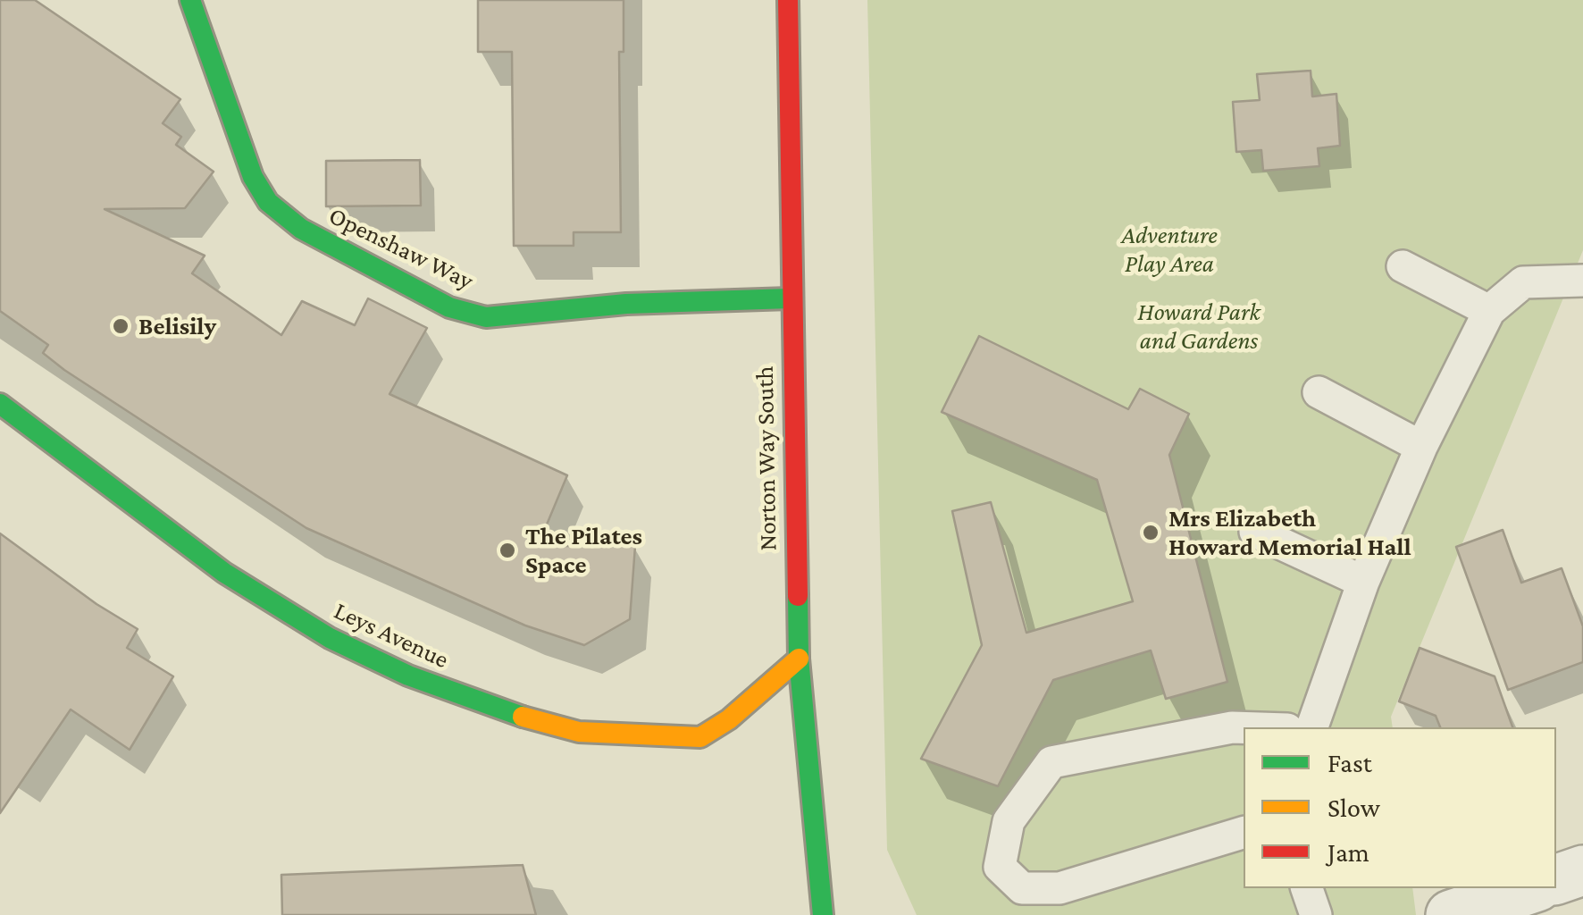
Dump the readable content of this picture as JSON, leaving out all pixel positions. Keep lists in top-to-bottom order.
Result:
{
  "streets": {
    "street": ["Openshaw Way", "Norton Way South", "Leys Avenue"]
  },
  "crossings": [
    ["Openshaw Way", "Norton Way South"],
    ["Norton Way South", "Leys Avenue"]
  ],
  "parks": ["Adventure Play Area", "Howard Park and Gardens"],
  "places": ["Belisily", "Mrs Elizabeth Howard Memorial Hall", "The Pilates Space"],
  "legend": ["Fast", "Slow", "Jam"]
}
